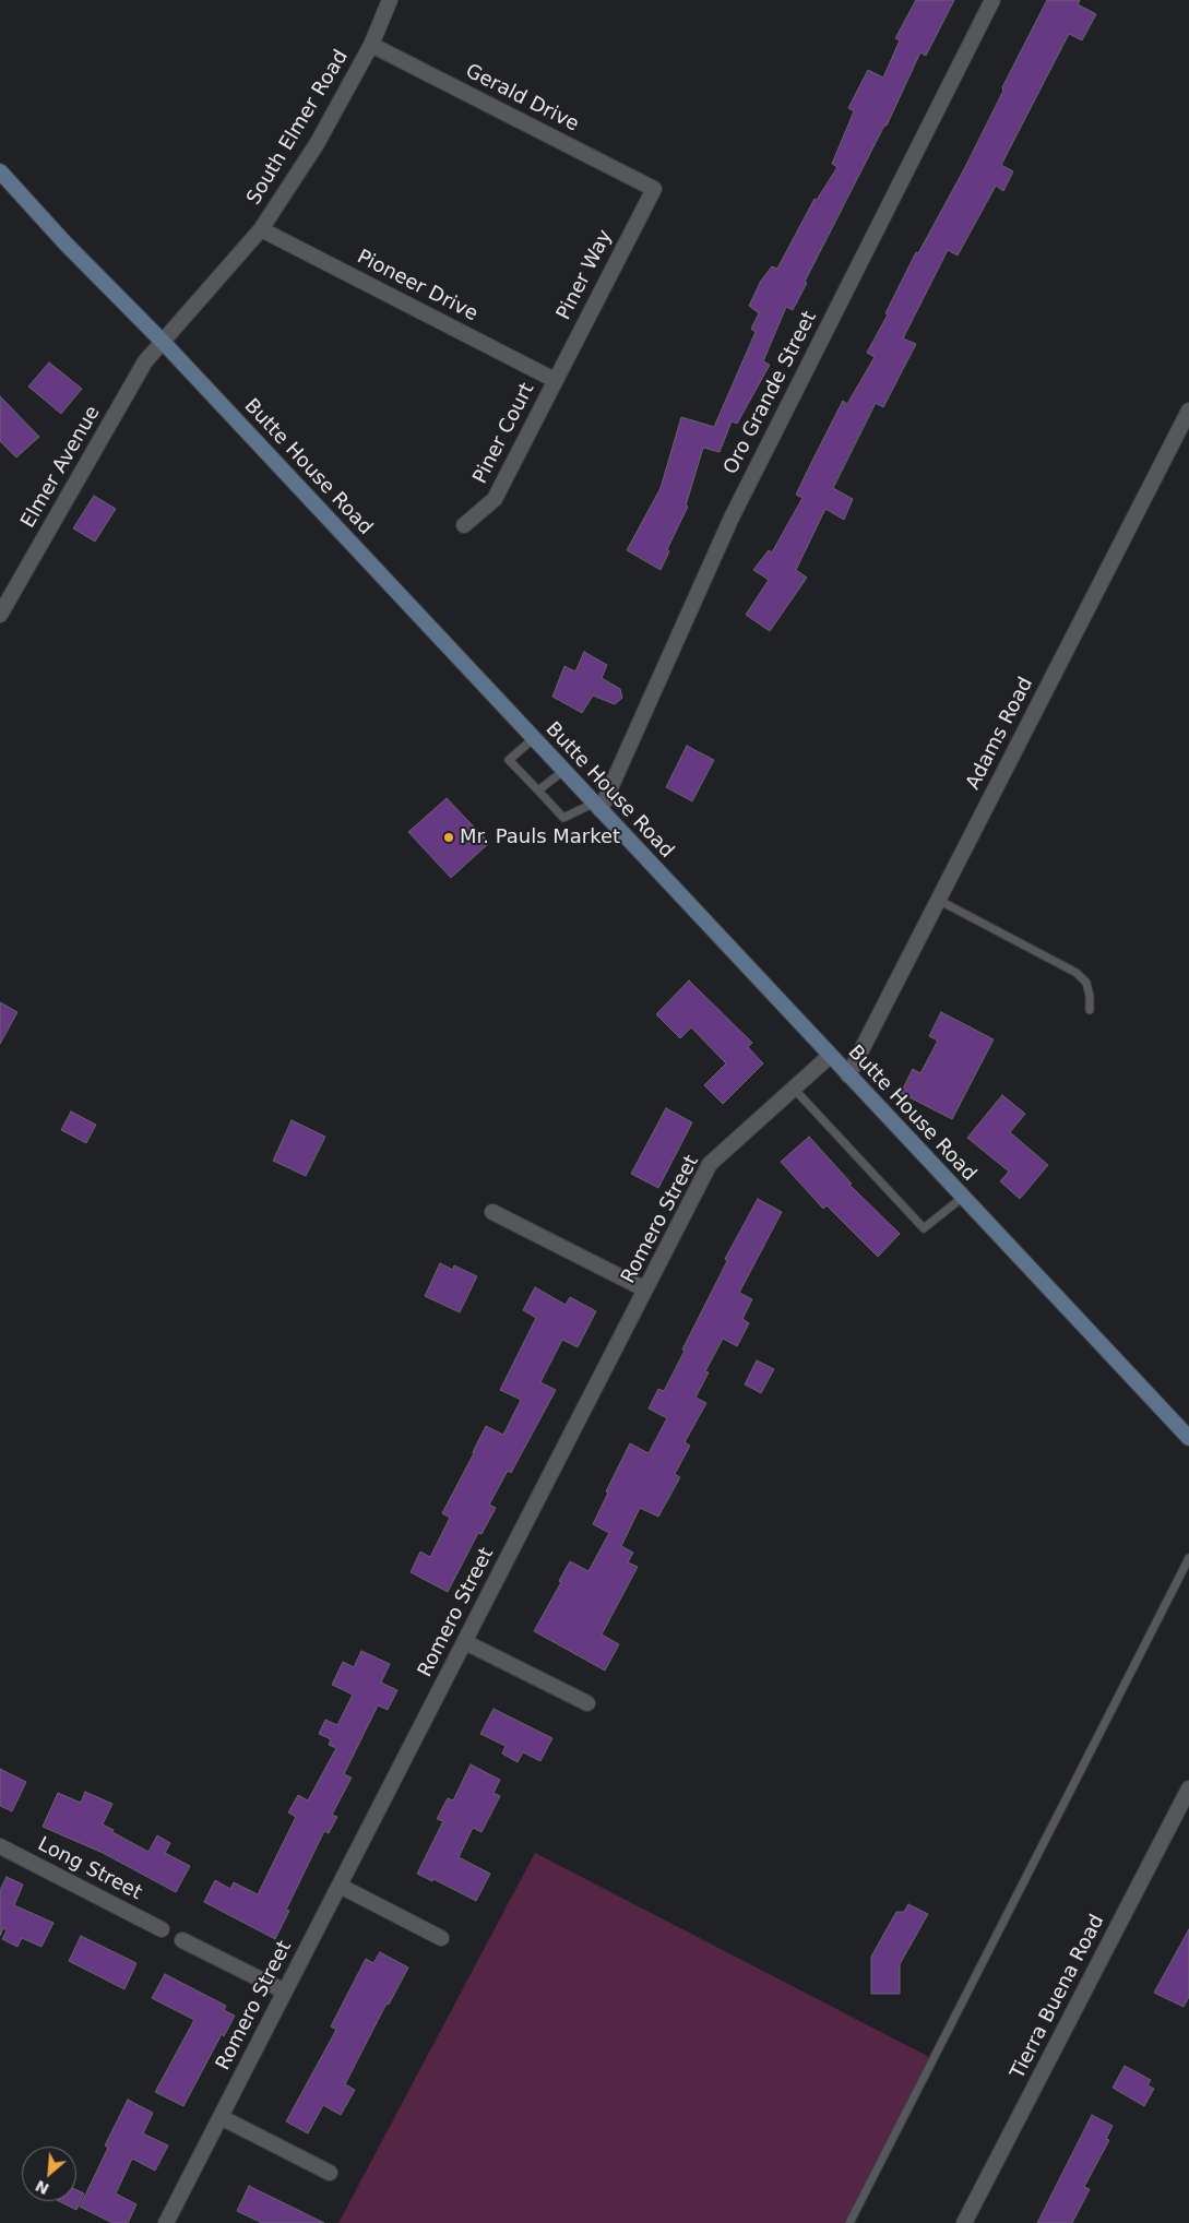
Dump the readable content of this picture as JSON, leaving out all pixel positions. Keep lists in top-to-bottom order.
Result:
{
  "streets": {
    "main road": ["Butte House Road"],
    "street": [
      "Gerald Drive",
      "South Elmer Road",
      "Piner Way",
      "Pioneer Drive",
      "Oro Grande Street",
      "Piner Court",
      "Elmer Avenue",
      "Adams Road",
      "Romero Street",
      "Long Street",
      "Tierra Buena Road"
    ]
  },
  "crossings": [
    ["Gerald Drive", "South Elmer Road"],
    ["Gerald Drive", "Piner Way"],
    ["South Elmer Road", "Pioneer Drive"],
    ["South Elmer Road", "Elmer Avenue"],
    ["South Elmer Road", "Butte House Road"],
    ["Piner Way", "Pioneer Drive"],
    ["Piner Way", "Piner Court"],
    ["Pioneer Drive", "Piner Court"],
    ["Oro Grande Street", "Butte House Road"],
    ["Elmer Avenue", "Butte House Road"],
    ["Butte House Road", "Adams Road"],
    ["Butte House Road", "Romero Street"]
  ],
  "places": ["Mr. Pauls Market"],
  "north": "bottom left"
}
